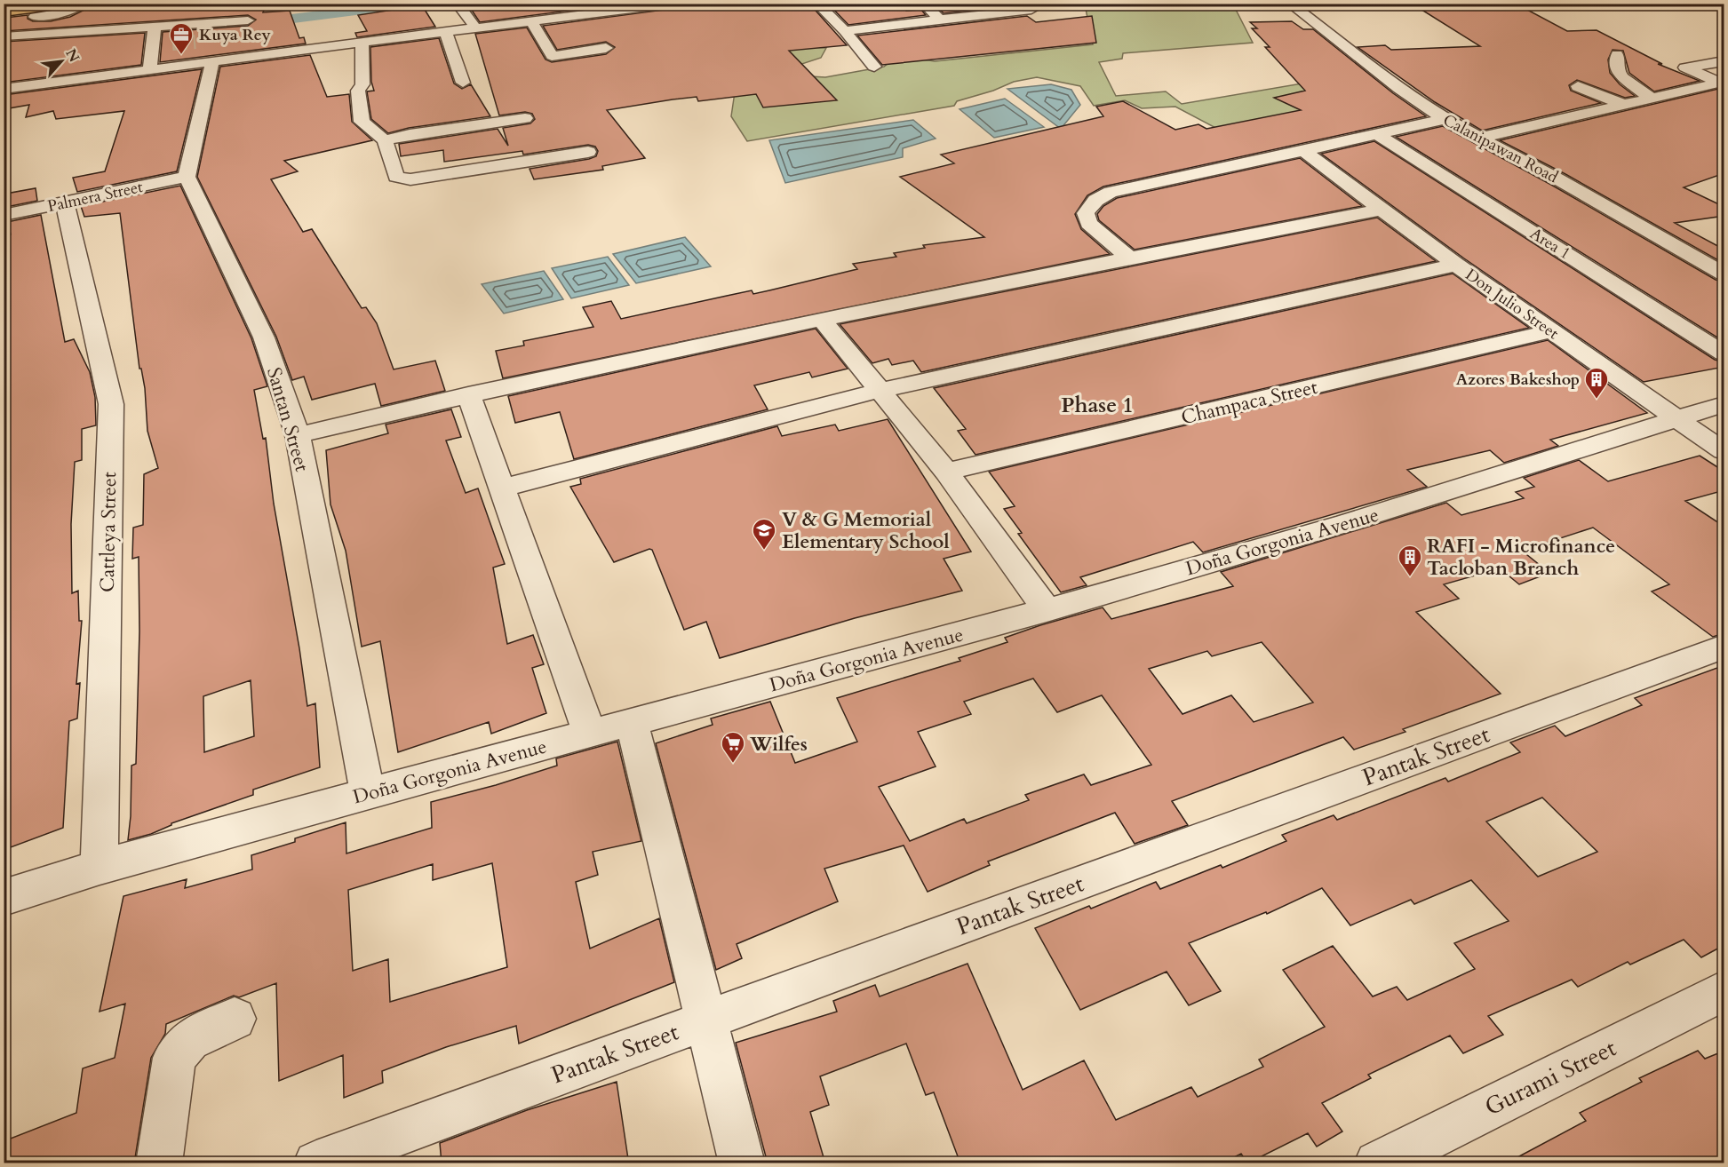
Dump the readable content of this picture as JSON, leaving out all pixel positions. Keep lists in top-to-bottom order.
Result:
{
  "streets": {
    "street": [
      "Calanipawan Road",
      "Palmera Street",
      "Area 1",
      "Don Julio Street",
      "Champaca Street",
      "Santan Street",
      "Cattleya Street",
      "Doña Gorgonia Avenue",
      "Pantak Street",
      "Gurami Street"
    ]
  },
  "crossings": [
    ["Palmera Street", "Santan Street"],
    ["Palmera Street", "Cattleya Street"],
    ["Don Julio Street", "Champaca Street"],
    ["Don Julio Street", "Doña Gorgonia Avenue"],
    ["Santan Street", "Doña Gorgonia Avenue"],
    ["Cattleya Street", "Doña Gorgonia Avenue"]
  ],
  "districts": ["Phase 1"],
  "places": {
    "office": ["Kuya Rey"],
    "building": ["Azores Bakeshop", "RAFI - Microfinance Tacloban Branch"],
    "school or university": ["V & G Memorial Elementary School"],
    "supermarket": ["Wilfes"]
  },
  "north": "top right"
}
